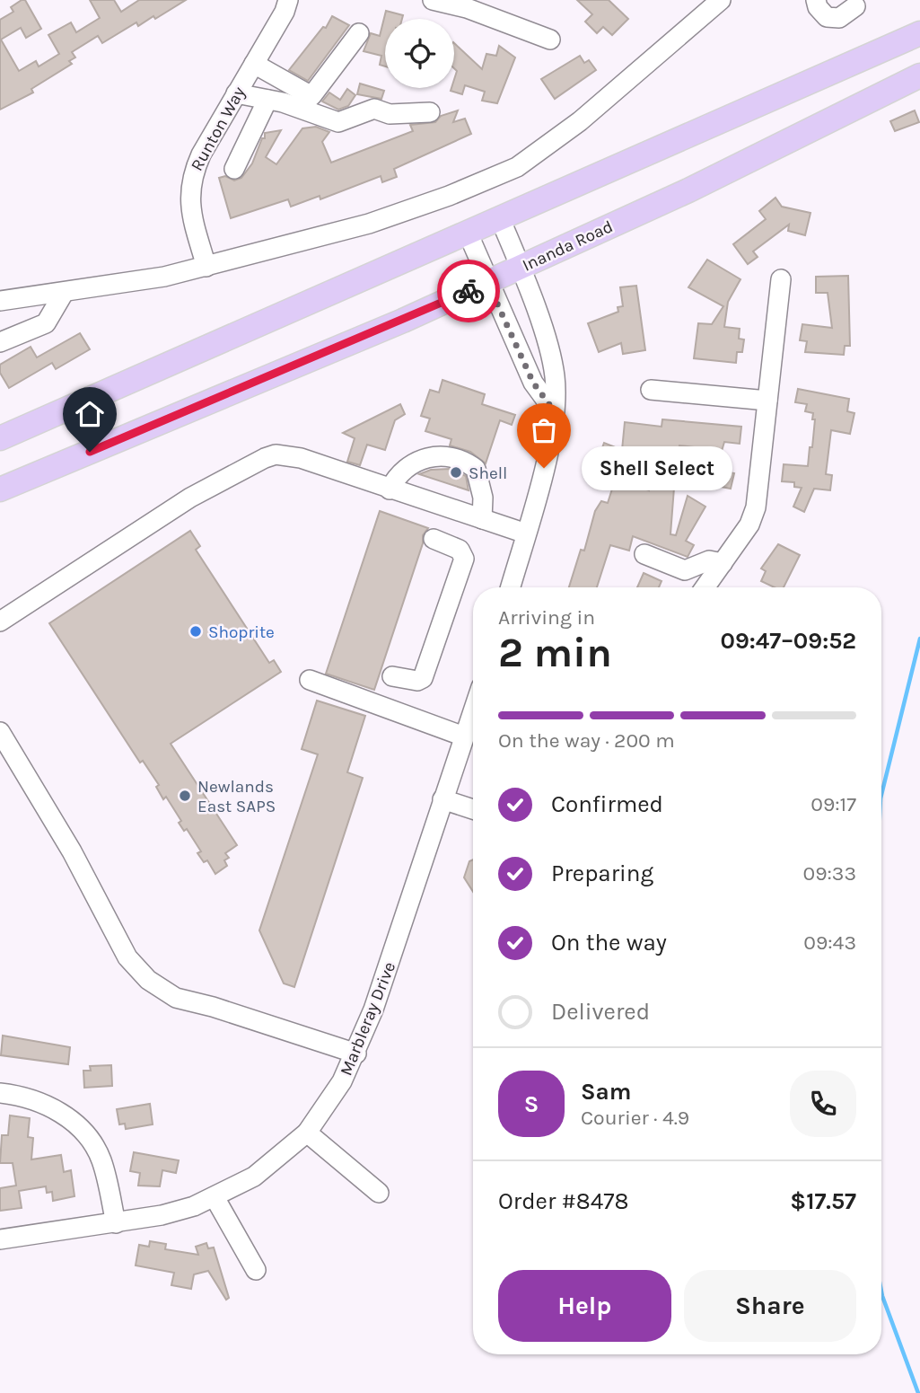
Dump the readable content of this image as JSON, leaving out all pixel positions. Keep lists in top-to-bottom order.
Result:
{
  "streets": {
    "main road": ["Inanda Road"],
    "street": ["Runton Way", "Marbleray Drive"]
  },
  "places": [
    "Shell Select",
    "Shell",
    "Shoprite",
    "Newlands East SAPS"
  ],
  "page": {
    "bubble": "Shell Select",
    "heading": ["2 min", "Arriving in", "09:47–09:52"],
    "panel": [
      "Sam",
      "Courier · 4.9",
      "Order #8478",
      "$17.57"
    ],
    "bar": "On the way · 200 m",
    "list": [
      ["Confirmed", "09:17"],
      ["Preparing", "09:33"],
      ["On the way", "09:43"],
      "Delivered"
    ],
    "round": "S",
    "buttons": ["Help", "Share"]
  }
}
